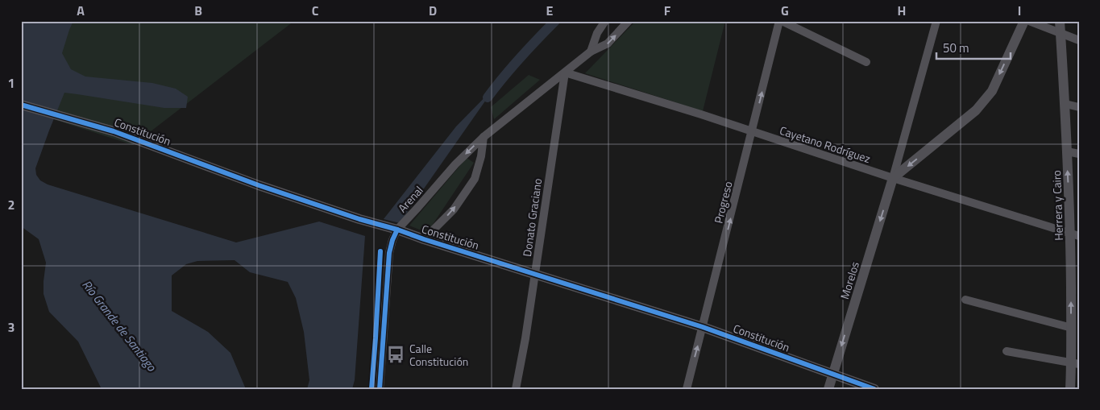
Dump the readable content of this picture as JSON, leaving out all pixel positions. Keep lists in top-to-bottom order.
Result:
{
  "streets": {
    "street": [
      "Constitución",
      "Cayetano Rodríguez",
      "Arenal",
      "Progreso",
      "Herrera y Cairo",
      "Donato Graciano",
      "Morelos"
    ]
  },
  "crossings": [
    ["Constitución", "Arenal"],
    ["Constitución", "Progreso"],
    ["Constitución", "Donato Graciano"],
    ["Constitución", "Morelos"],
    ["Cayetano Rodríguez", "Arenal"],
    ["Cayetano Rodríguez", "Progreso"],
    ["Cayetano Rodríguez", "Herrera y Cairo"],
    ["Cayetano Rodríguez", "Donato Graciano"],
    ["Cayetano Rodríguez", "Morelos"],
    ["Arenal", "Donato Graciano"]
  ],
  "one_way": ["Progreso", "Herrera y Cairo", "Morelos"],
  "water": ["Río Grande de Santiago"],
  "places": {
    "bus stop": ["Calle Constitución"]
  },
  "scale_bar": "50 m",
  "grid": {
    "columns": [
      "A",
      "B",
      "C",
      "D",
      "E",
      "F",
      "G",
      "H",
      "I"
    ],
    "rows": ["1", "2", "3"]
  }
}
